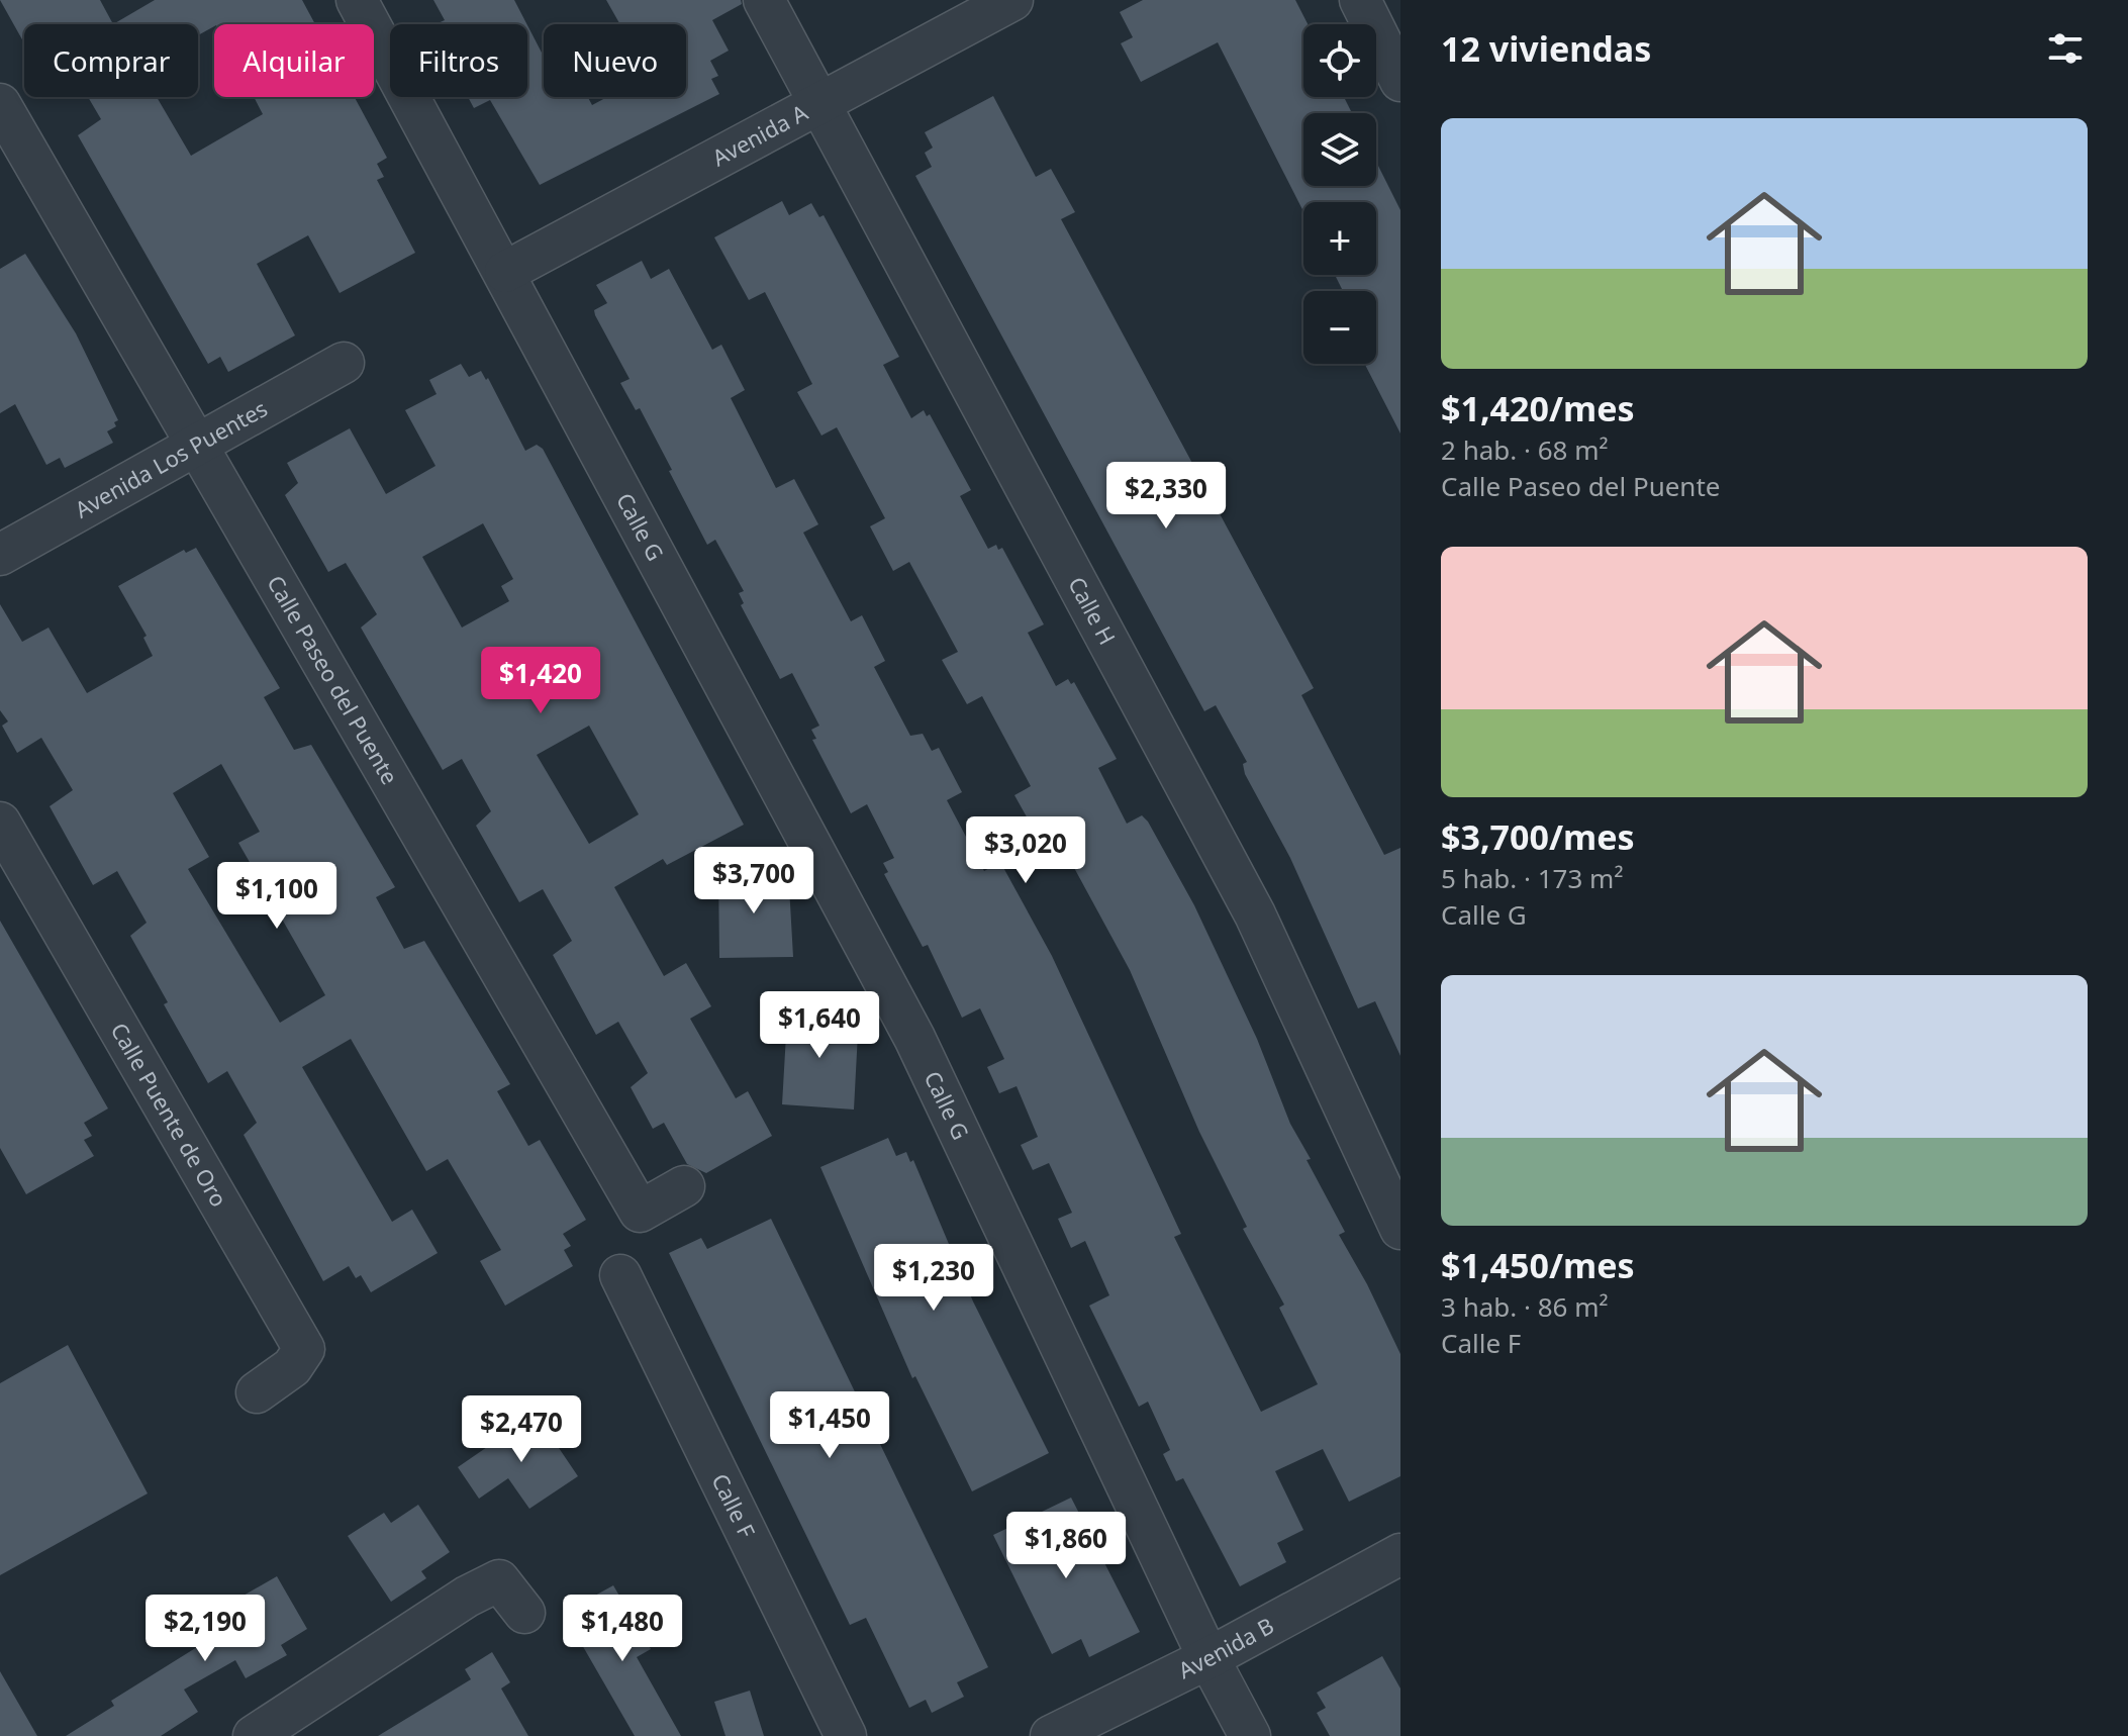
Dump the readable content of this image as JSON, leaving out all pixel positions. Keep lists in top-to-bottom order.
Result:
{
  "streets": {
    "street": [
      "Avenida A",
      "Avenida Los Puentes",
      "Calle G",
      "Calle H",
      "Calle Paseo del Puente",
      "Calle Puente de Oro",
      "Calle F",
      "Avenida B"
    ]
  },
  "crossings": [
    ["Avenida A", "Calle G"],
    ["Avenida A", "Calle H"],
    ["Avenida Los Puentes", "Calle Paseo del Puente"],
    ["Calle G", "Avenida B"]
  ],
  "page": {
    "heading": "12 viviendas",
    "map_buttons": ["+", "−"],
    "chip": [
      "Comprar",
      "Alquilar",
      "Filtros",
      "Nuevo"
    ],
    "list": [
      {
        "name": "$1,420/mes",
        "note": "2 hab. · 68 m² · Calle Paseo del Puente"
      },
      {
        "name": "$3,700/mes",
        "note": "5 hab. · 173 m² · Calle G"
      },
      {
        "name": "$1,450/mes",
        "note": "3 hab. · 86 m² · Calle F"
      }
    ],
    "price": [
      "$2,330",
      "$1,420",
      "$3,020",
      "$3,700",
      "$1,100",
      "$1,640",
      "$1,230",
      "$1,450",
      "$2,470",
      "$1,860",
      "$2,190",
      "$1,480"
    ]
  }
}
